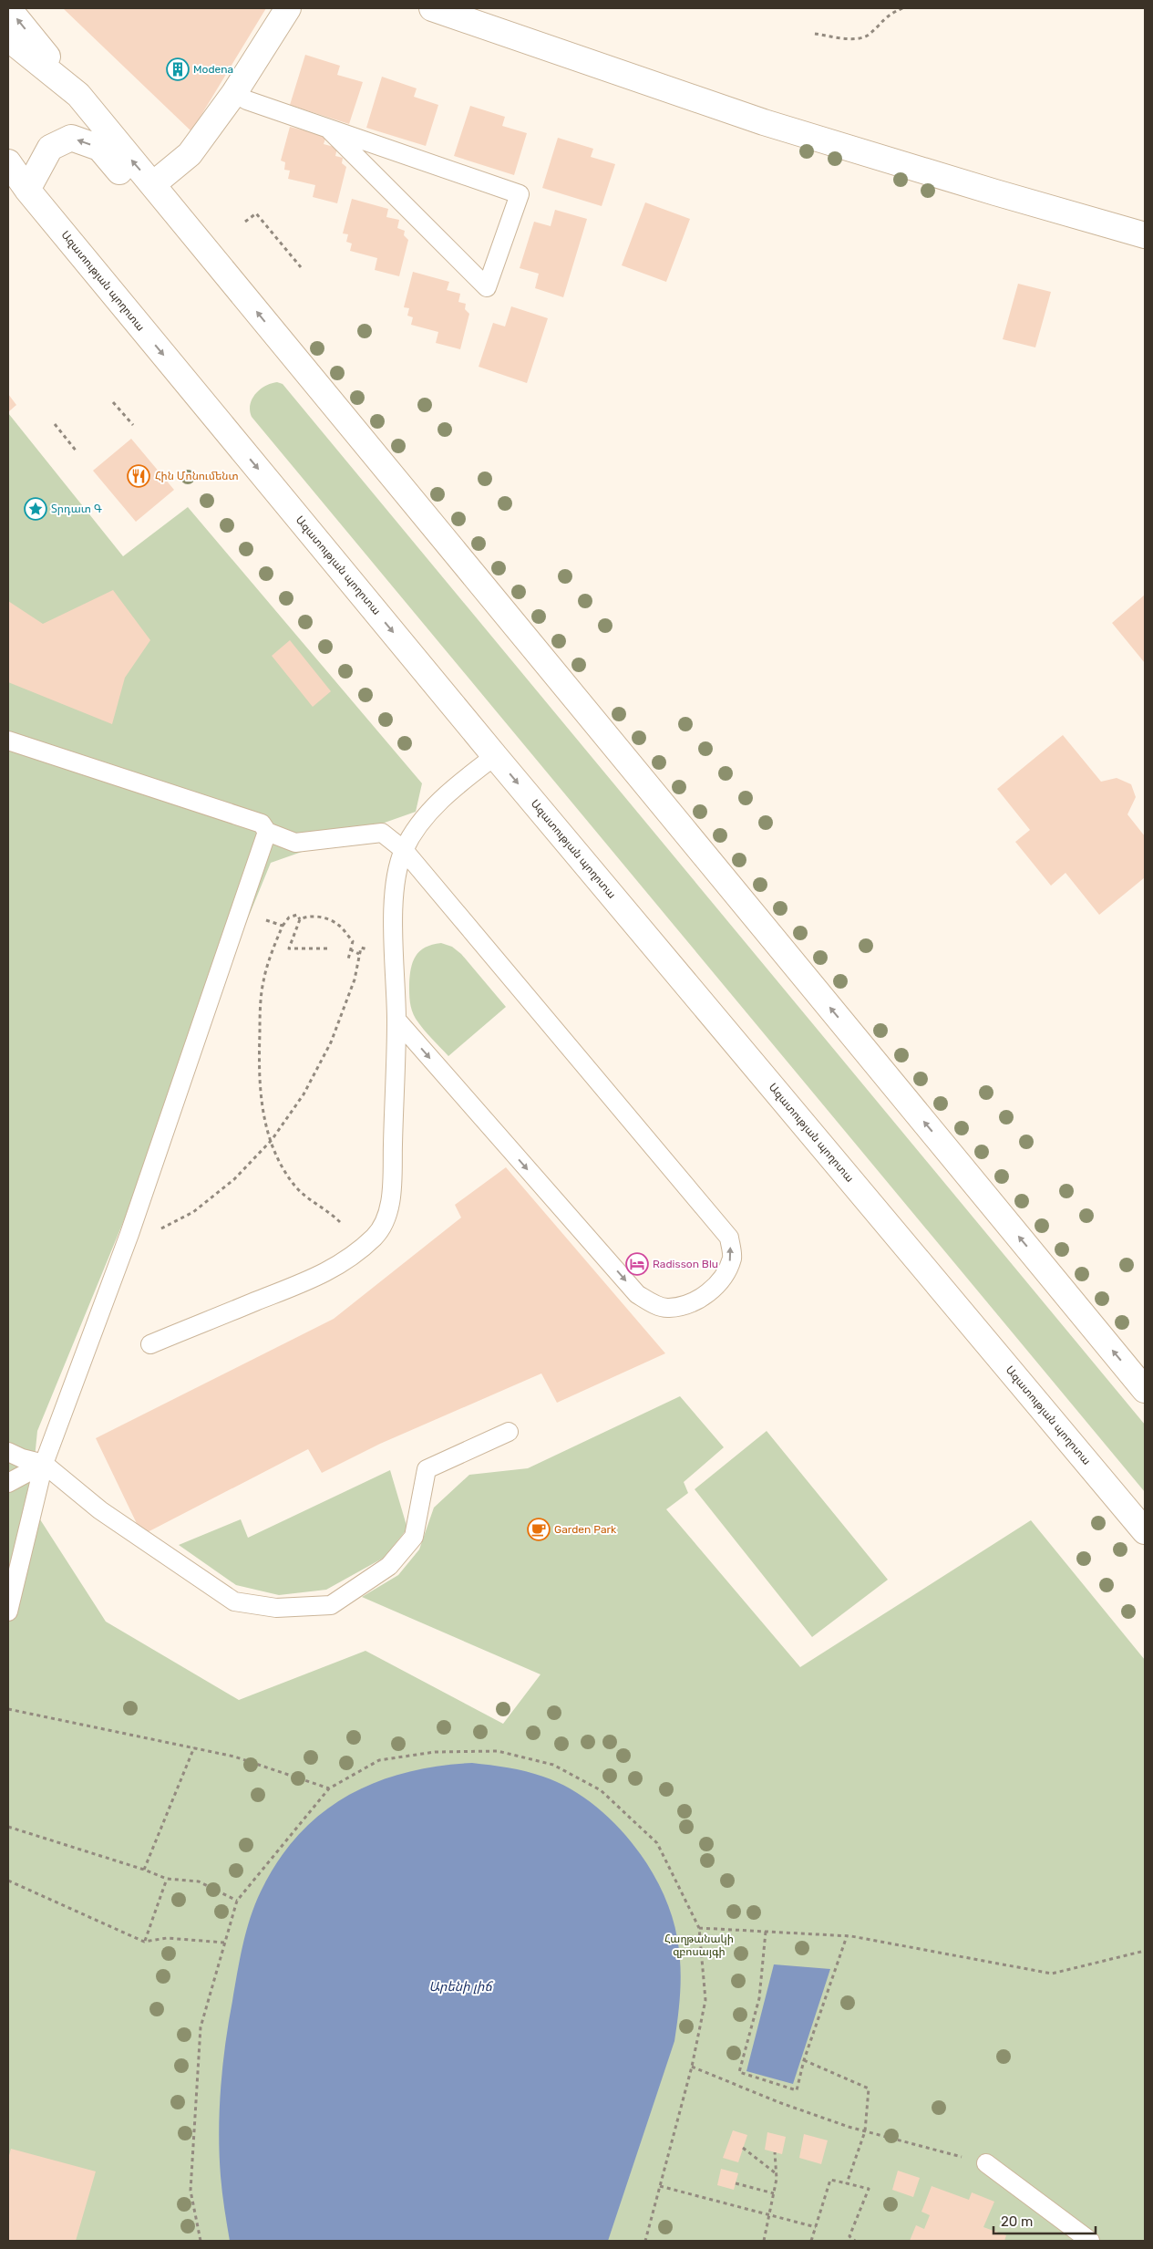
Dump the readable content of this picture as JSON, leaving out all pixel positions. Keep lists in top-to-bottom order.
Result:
{
  "streets": {
    "main road": ["Ազատության պողոտա"]
  },
  "water": ["Արենի լիճ"],
  "parks": ["Հաղթանակի զբոսայգի"],
  "places": {
    "building": ["Modena"],
    "restaurant": ["Հին Մոնումենտ"],
    "place": ["Տրդատ Գ"],
    "hotel": ["Radisson Blu"],
    "cafe": ["Garden Park"]
  },
  "scale_bar": "20 m"
}
